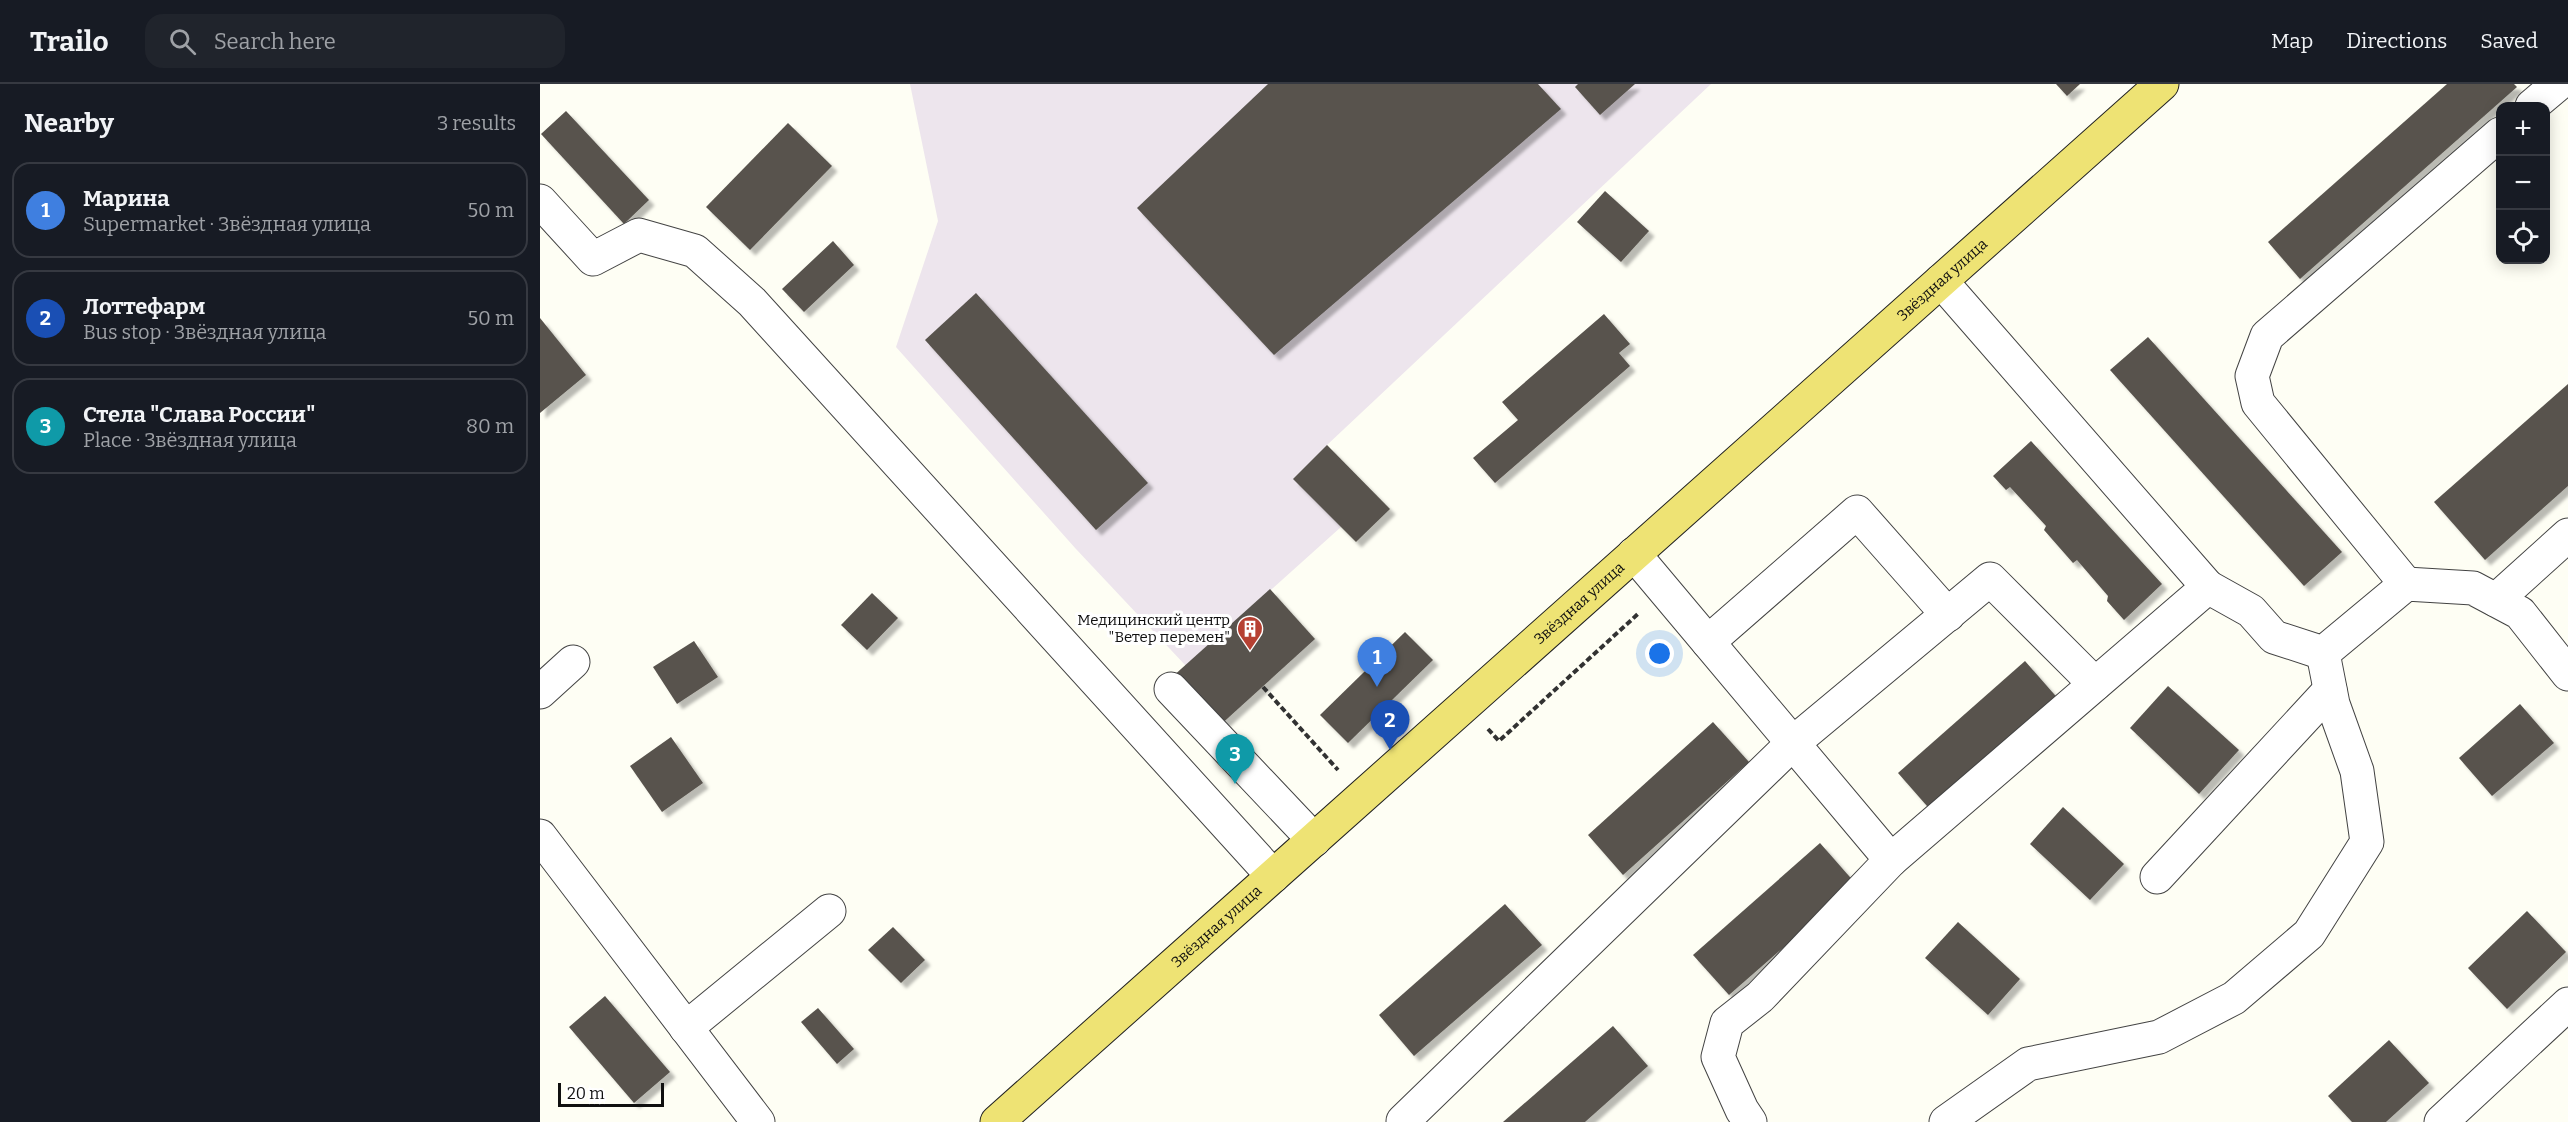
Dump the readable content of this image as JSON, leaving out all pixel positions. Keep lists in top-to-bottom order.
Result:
{
  "streets": {
    "main road": ["Звёздная улица"]
  },
  "places": {
    "building": ["Медицинский центр \"Ветер перемен\""]
  },
  "scale_bar": "20 m",
  "page": {
    "header": "Trailo",
    "search": "Search here",
    "nav": ["Map", "Directions", "Saved"],
    "heading": ["Nearby", "3 results"],
    "map_buttons": ["+", "−"],
    "list": [
      {
        "mark": "1",
        "name": "Марина",
        "note": "Supermarket · Звёздная улица",
        "value": "50 m"
      },
      {
        "mark": "2",
        "name": "Лоттефарм",
        "note": "Bus stop · Звёздная улица",
        "value": "50 m"
      },
      {
        "mark": "3",
        "name": "Стела \"Слава России\"",
        "note": "Place · Звёздная улица",
        "value": "80 m"
      }
    ],
    "pins": ["1", "2", "3"],
    "scale": "20 m"
  }
}
